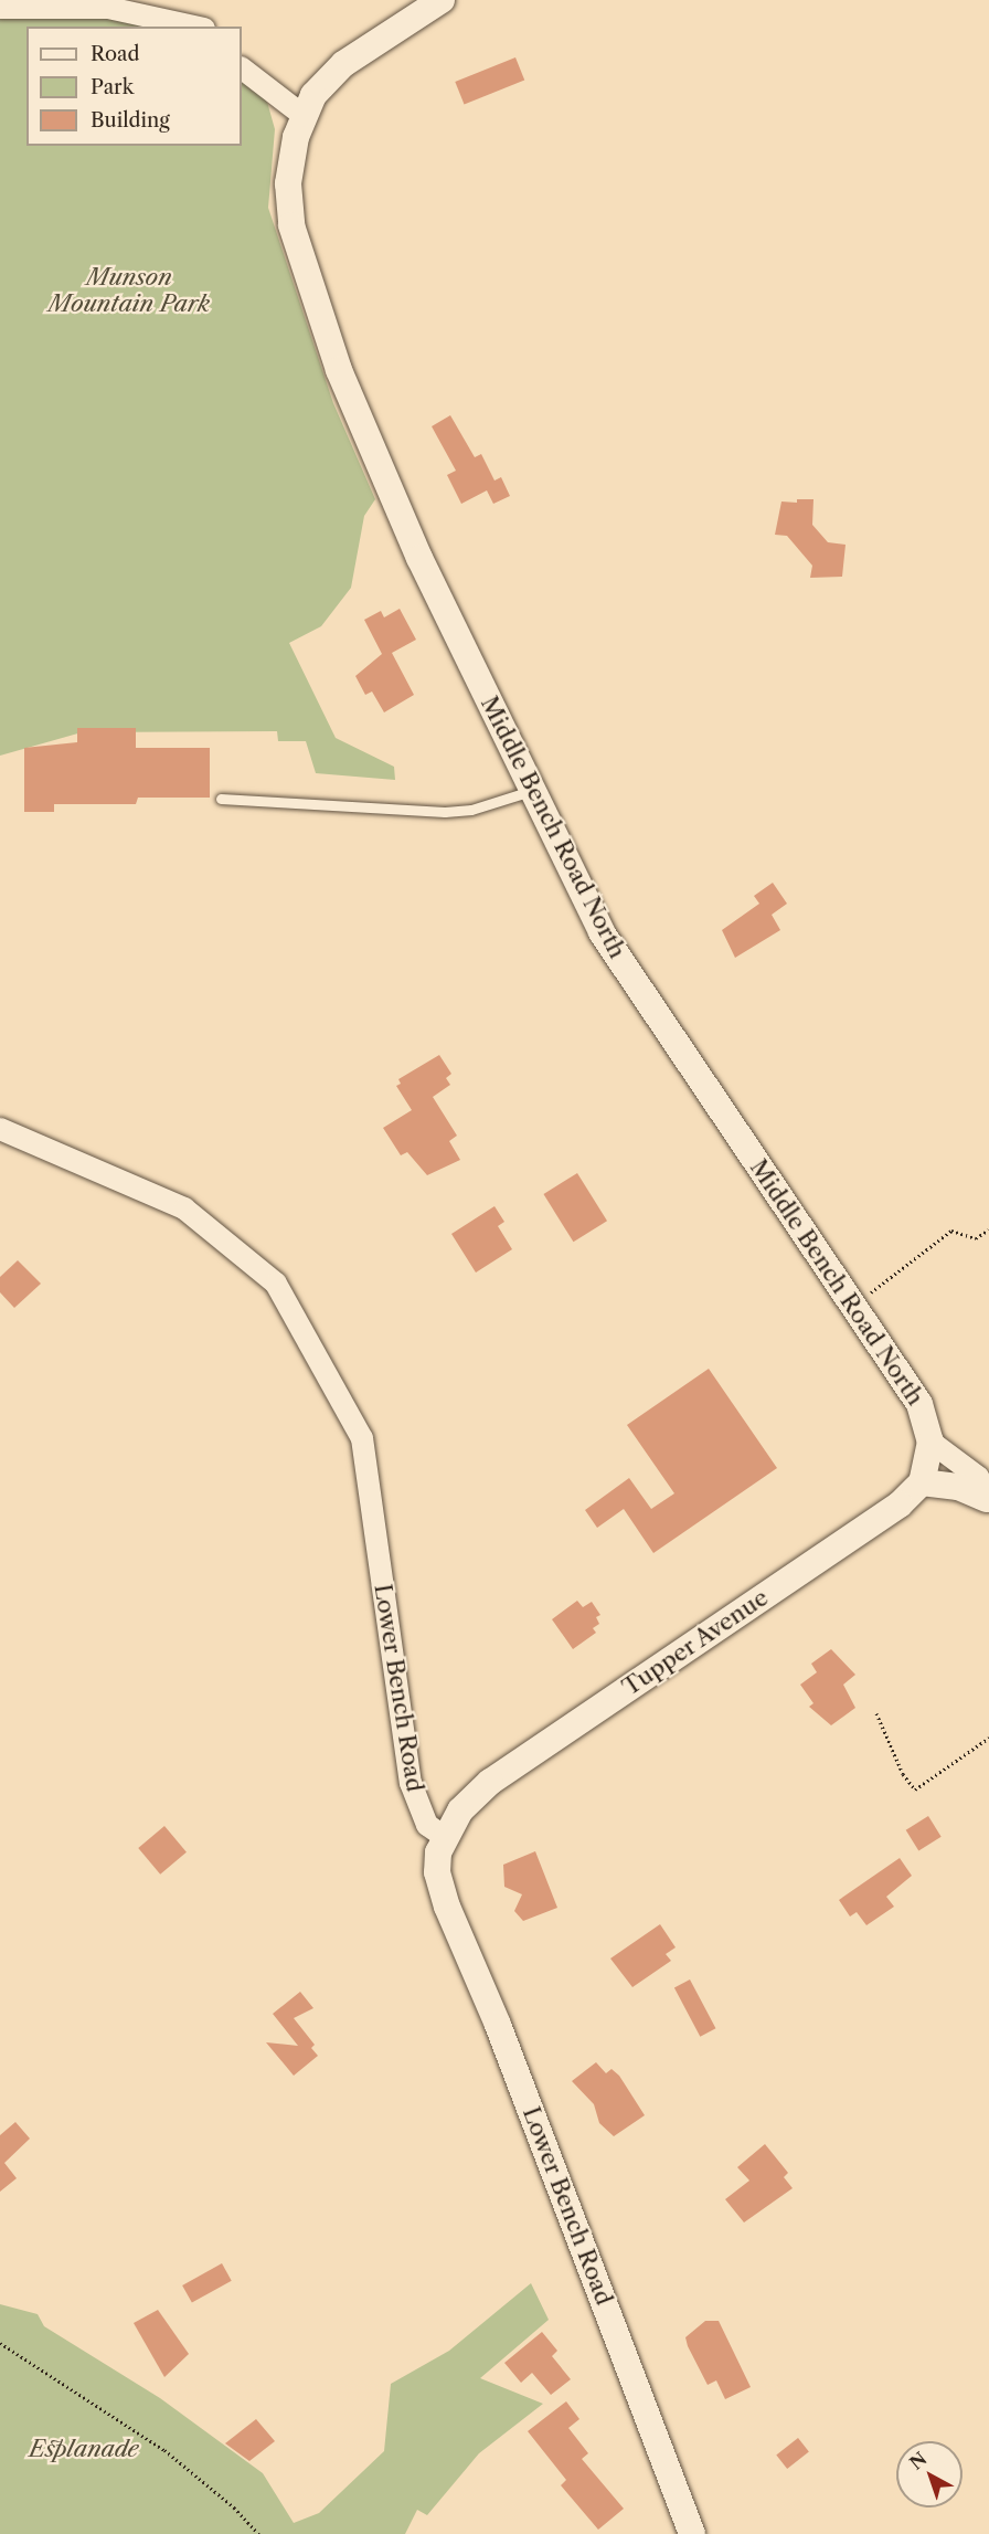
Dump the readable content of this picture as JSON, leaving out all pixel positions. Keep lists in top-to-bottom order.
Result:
{
  "streets": {
    "street": ["Middle Bench Road North", "Tupper Avenue", "Lower Bench Road"]
  },
  "crossings": [
    ["Tupper Avenue", "Lower Bench Road"]
  ],
  "parks": ["Munson Mountain Park", "Esplanade"],
  "legend": ["Road", "Park", "Building"],
  "north": "top left"
}
